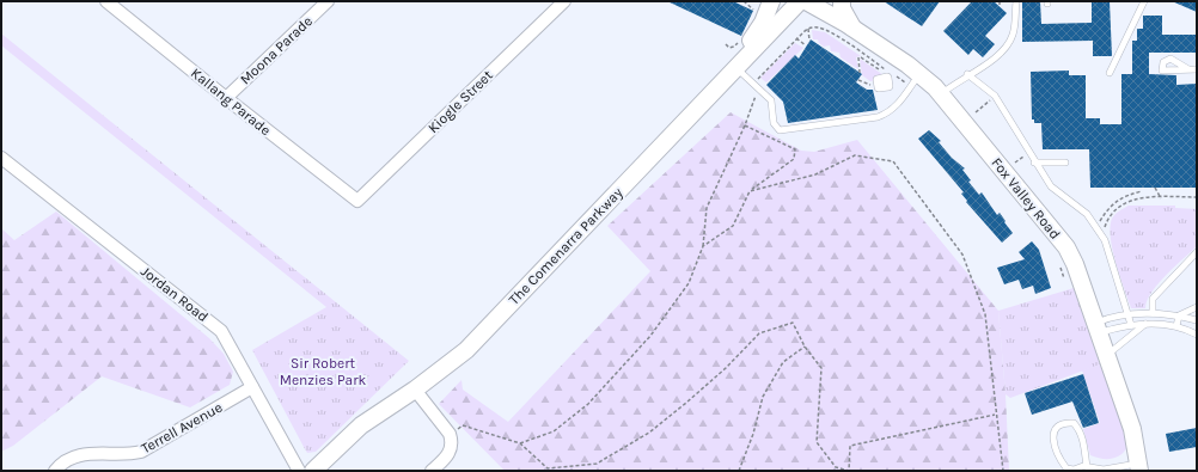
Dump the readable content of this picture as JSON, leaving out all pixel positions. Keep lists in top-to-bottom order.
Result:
{
  "streets": {
    "main road": ["Fox Valley Road", "The Comenarra Parkway"],
    "street": [
      "Moona Parade",
      "Kallang Parade",
      "Kiogle Street",
      "Jordan Road",
      "Terrell Avenue"
    ]
  },
  "crossings": [
    ["Moona Parade", "Kallang Parade"],
    ["Kallang Parade", "Kiogle Street"],
    ["Jordan Road", "Terrell Avenue"]
  ],
  "parks": ["Sir Robert Menzies Park"]
}
